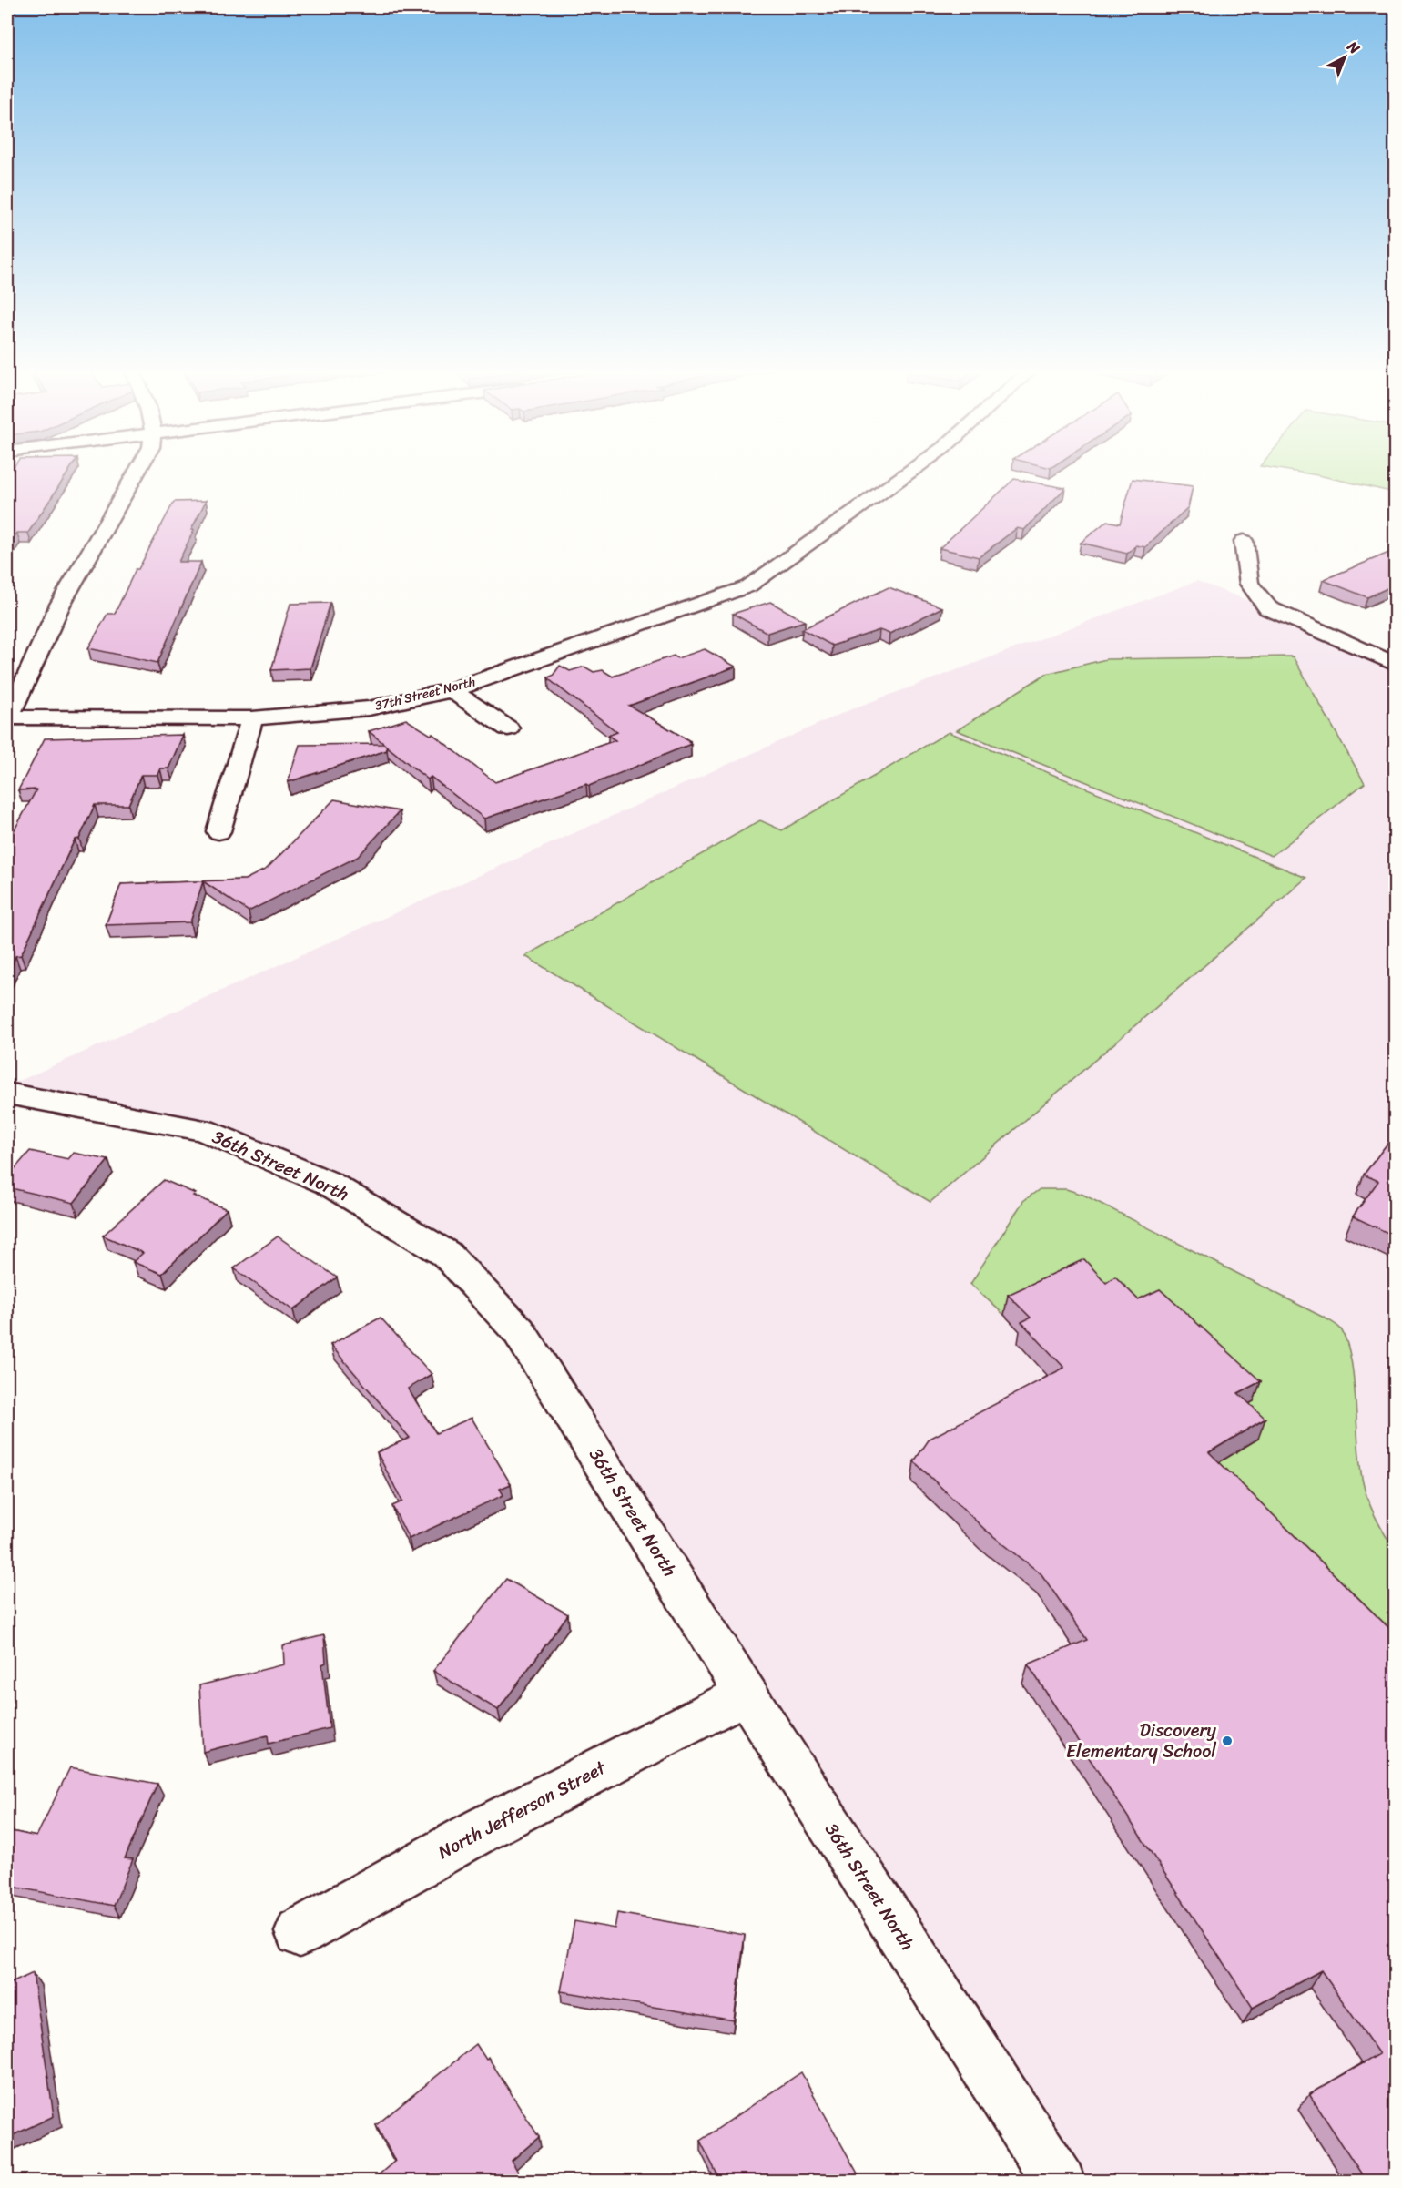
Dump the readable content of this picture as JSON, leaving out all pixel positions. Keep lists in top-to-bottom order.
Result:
{
  "streets": {
    "street": ["37th Street North", "36th Street North", "North Jefferson Street"]
  },
  "crossings": [
    ["36th Street North", "North Jefferson Street"]
  ],
  "places": ["Discovery Elementary School"],
  "north": "top right"
}
